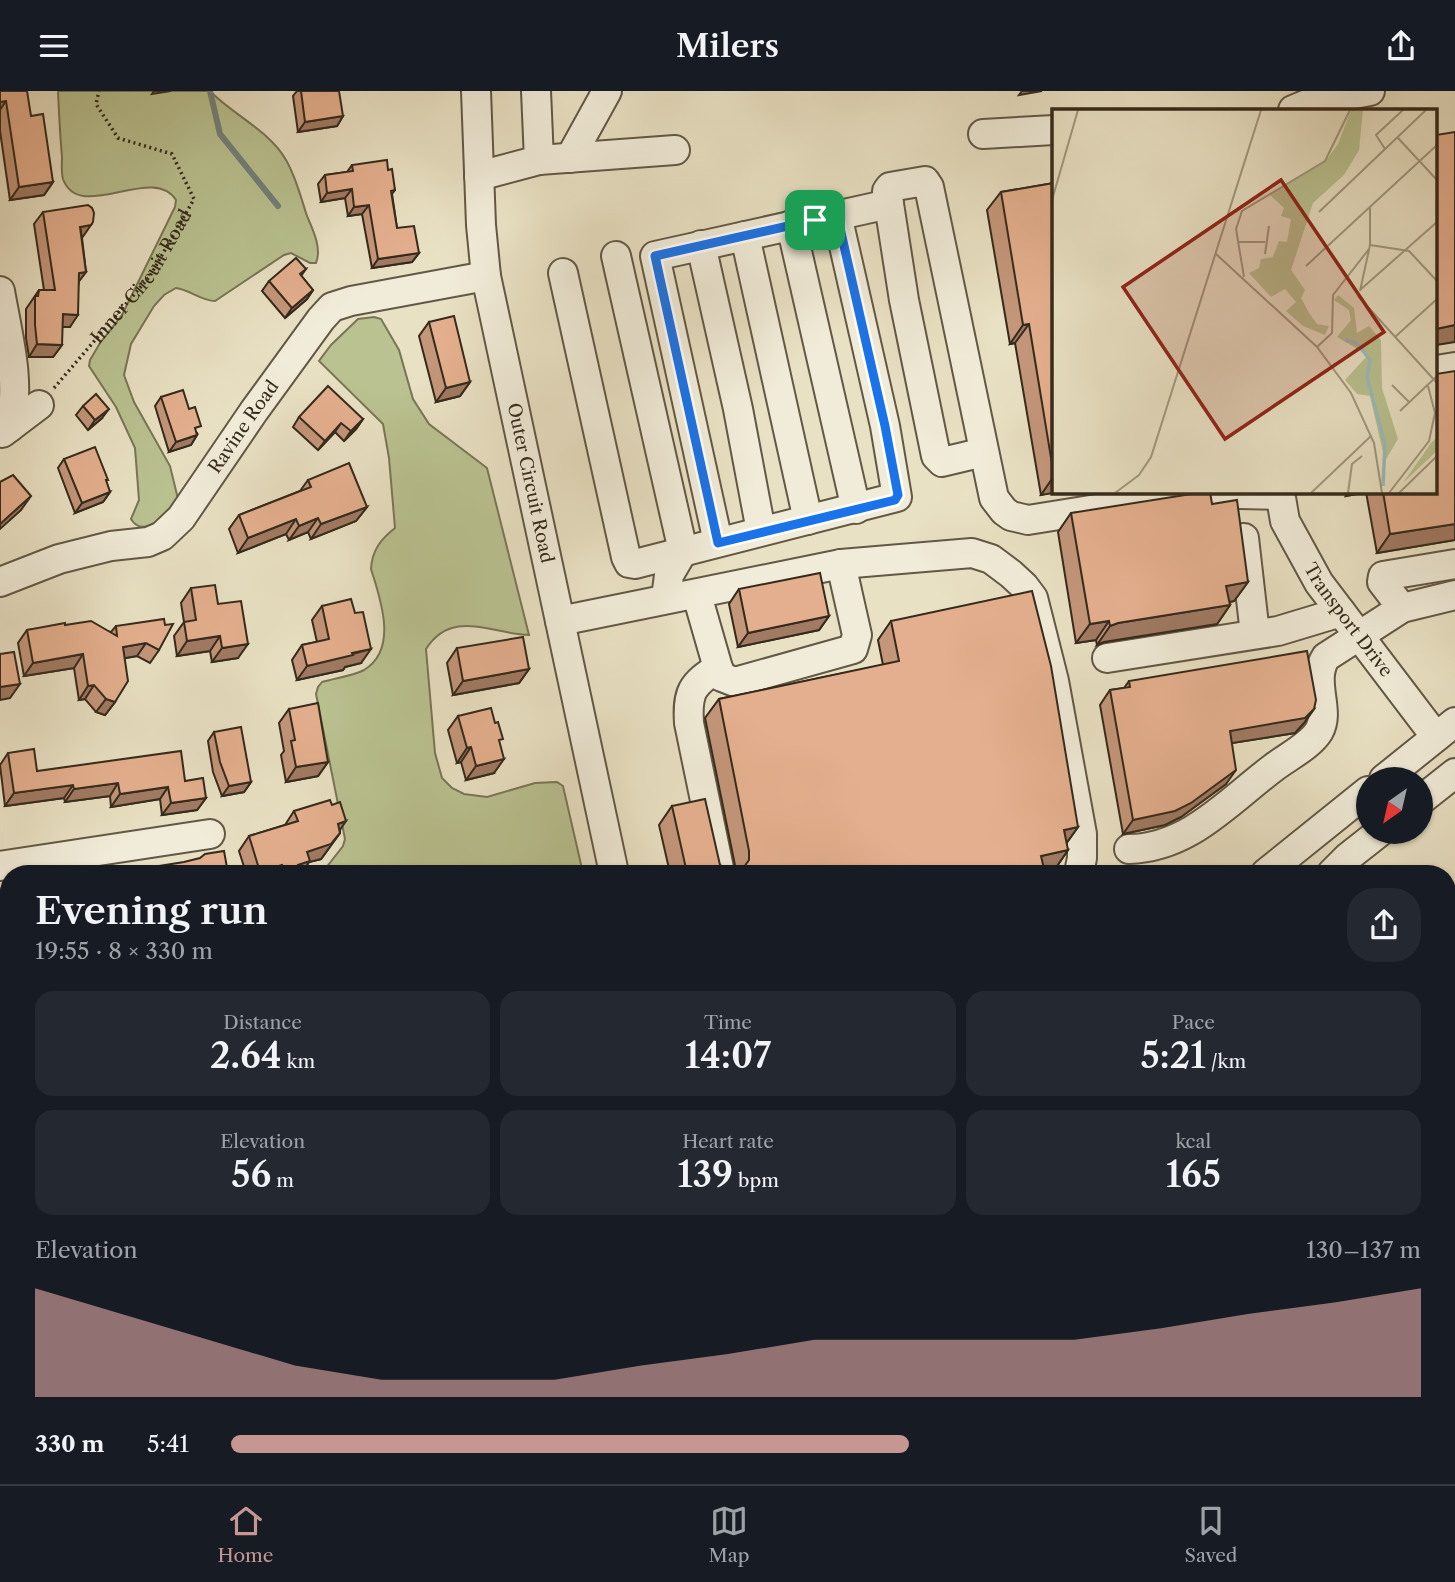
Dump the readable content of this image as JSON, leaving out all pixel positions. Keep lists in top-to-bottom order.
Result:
{
  "streets": {
    "street": ["Ravine Road", "Outer Circuit Road", "Transport Drive"],
    "path": ["Inner Circuit Road"]
  },
  "crossings": [
    ["Ravine Road", "Outer Circuit Road"]
  ],
  "north": "bottom left",
  "page": {
    "header": "Milers",
    "heading": ["Evening run", "19:55 · 8 × 330 m"],
    "stats": [
      ["Distance", "2.64 km"],
      ["Time", "14:07"],
      ["Pace", "5:21 /km"],
      ["Elevation", "56 m"],
      ["Heart rate", "139 bpm"],
      ["kcal", "165"]
    ],
    "chart": ["Elevation", "130–137 m"],
    "list": [
      {
        "name": "330 m",
        "note": "5:41"
      }
    ],
    "tabs": ["Home", "Map", "Saved"]
  }
}
